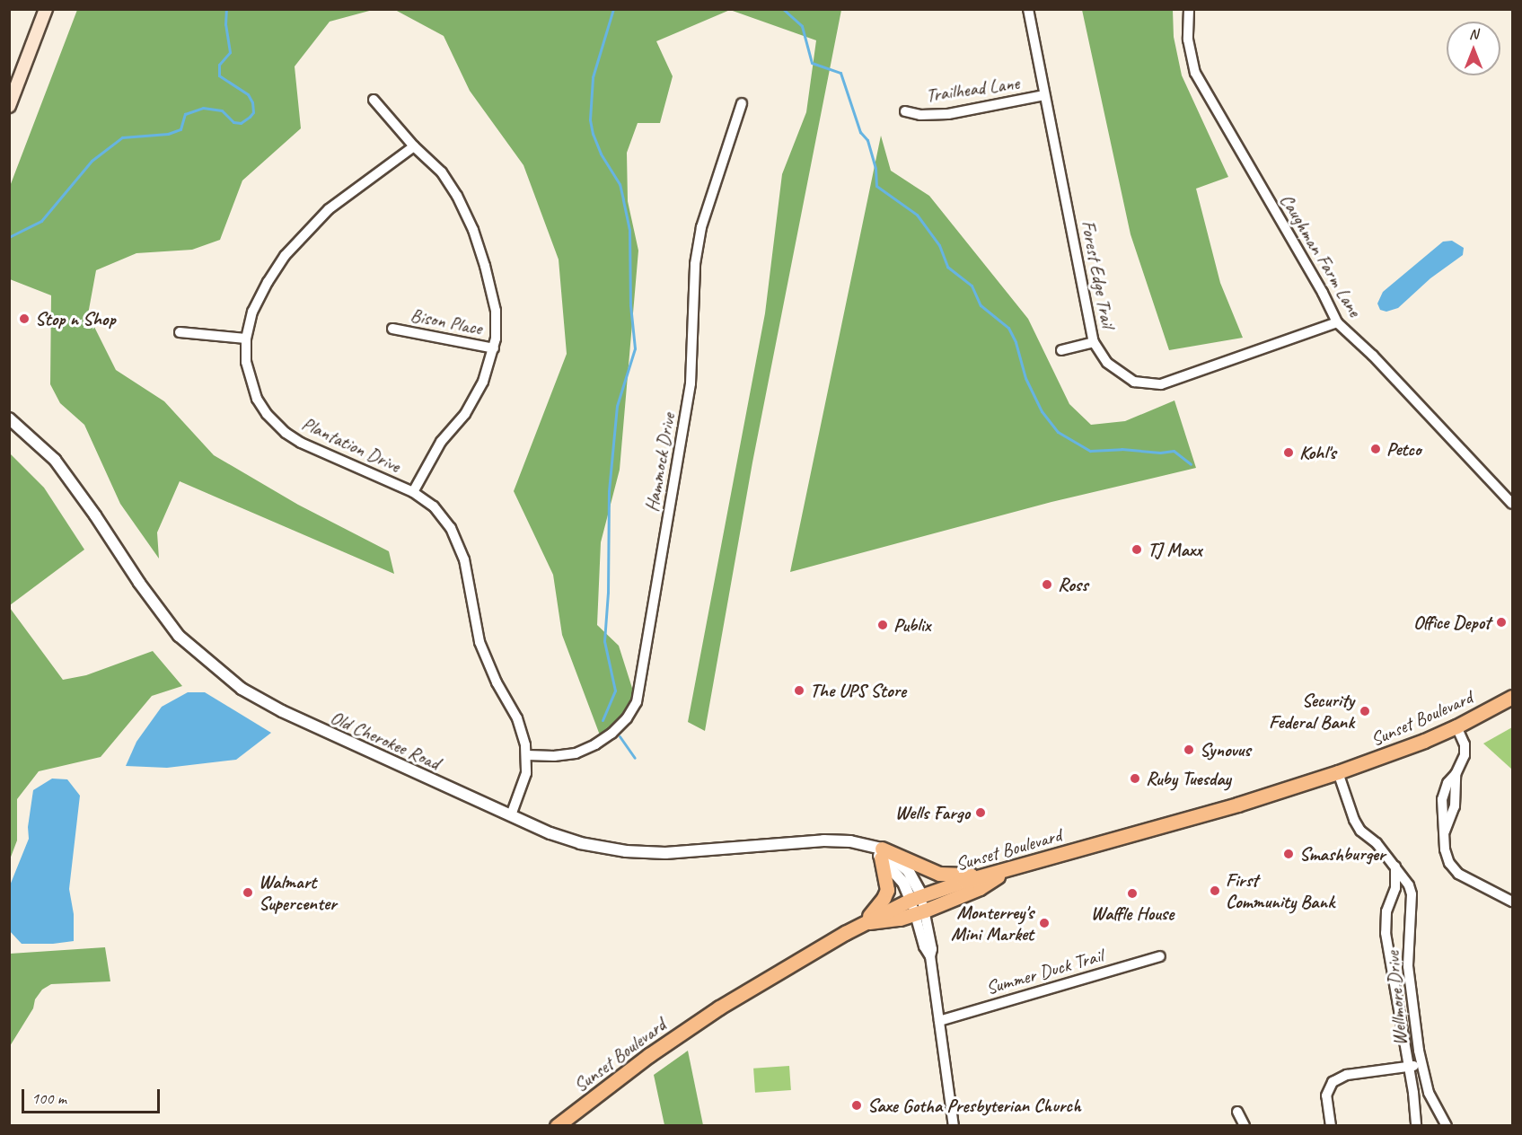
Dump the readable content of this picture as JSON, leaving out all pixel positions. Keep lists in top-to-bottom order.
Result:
{
  "streets": {
    "main road": ["Sunset Boulevard"],
    "street": [
      "Trailhead Lane",
      "Caughman Farm Lane",
      "Forest Edge Trail",
      "Bison Place",
      "Plantation Drive",
      "Hammock Drive",
      "Old Cherokee Road",
      "Summer Duck Trail",
      "Wellmore Drive"
    ]
  },
  "crossings": [
    ["Trailhead Lane", "Forest Edge Trail"],
    ["Caughman Farm Lane", "Forest Edge Trail"],
    ["Plantation Drive", "Hammock Drive"],
    ["Plantation Drive", "Old Cherokee Road"],
    ["Sunset Boulevard", "Wellmore Drive"]
  ],
  "places": [
    "Stop n Shop",
    "Petco",
    "Kohl's",
    "TJ Maxx",
    "Ross",
    "Office Depot",
    "Publix",
    "The UPS Store",
    "Security Federal Bank",
    "Synovus",
    "Ruby Tuesday",
    "Wells Fargo",
    "Smashburger",
    "First Community Bank",
    "Walmart Supercenter",
    "Waffle House",
    "Monterrey's Mini Market",
    "Saxe Gotha Presbyterian Church"
  ],
  "scale_bar": "100 m",
  "north": "top"
}
